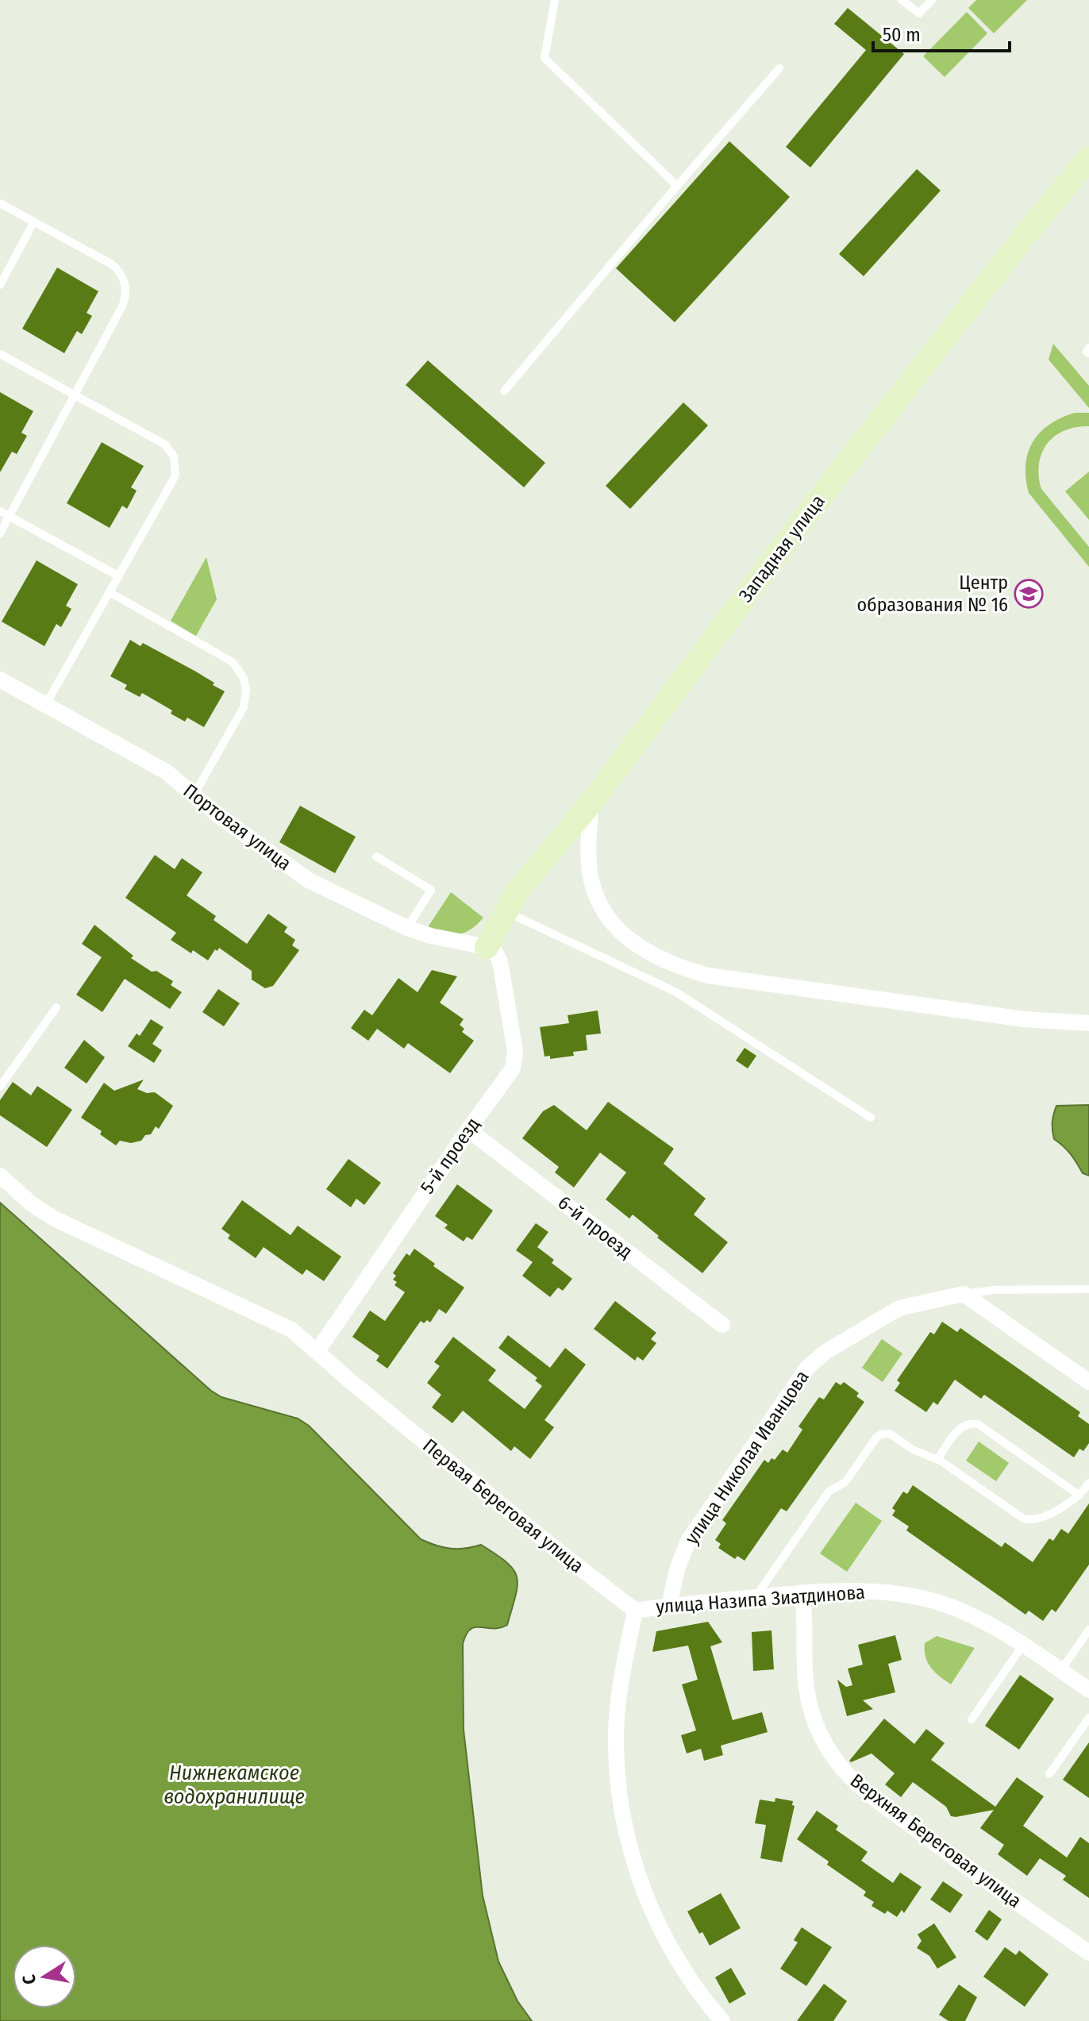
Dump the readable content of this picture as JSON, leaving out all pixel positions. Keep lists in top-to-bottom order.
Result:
{
  "streets": {
    "street": [
      "Западная улица",
      "Портовая улица",
      "5-й проезд",
      "6-й проезд",
      "улица Николая Иванцова",
      "Первая Береговая улица",
      "улица Назипа Зиатдинова",
      "Верхняя Береговая улица"
    ]
  },
  "crossings": [
    ["Западная улица", "Портовая улица"],
    ["Западная улица", "5-й проезд"],
    ["Портовая улица", "5-й проезд"],
    ["5-й проезд", "6-й проезд"],
    ["5-й проезд", "Первая Береговая улица"],
    ["улица Николая Иванцова", "улица Назипа Зиатдинова"],
    ["Первая Береговая улица", "улица Назипа Зиатдинова"],
    ["улица Назипа Зиатдинова", "Верхняя Береговая улица"]
  ],
  "water": ["Нижнекамское водохранилище"],
  "places": {
    "school or university": ["Центр образования № 16"]
  },
  "scale_bar": "50 m",
  "north": "left"
}
